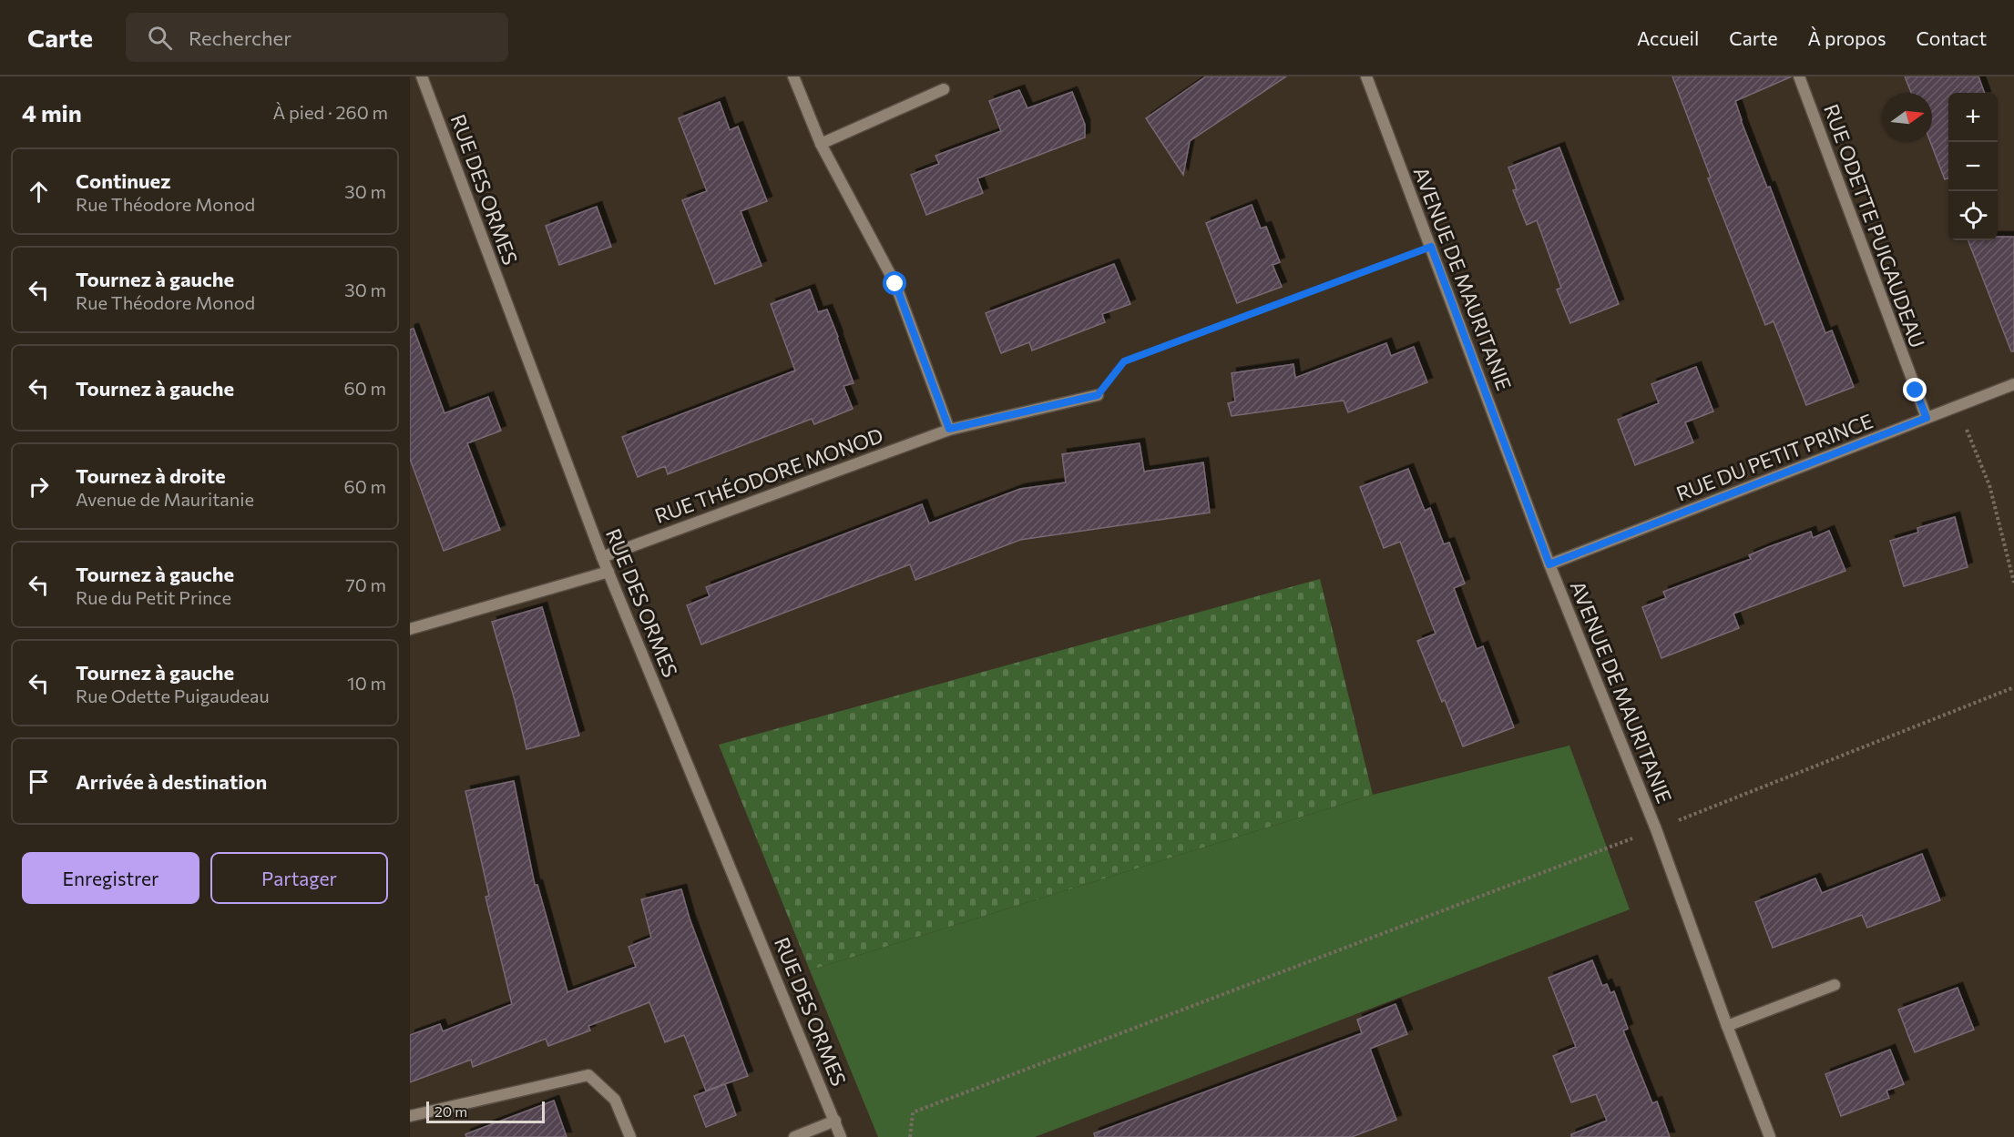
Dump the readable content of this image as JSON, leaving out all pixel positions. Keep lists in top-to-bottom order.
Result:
{
  "streets": {
    "street": [
      "RUE DES ORMES",
      "RUE ODETTE PUIGAUDEAU",
      "AVENUE DE MAURITANIE",
      "RUE DU PETIT PRINCE",
      "RUE THÉODORE MONOD"
    ]
  },
  "crossings": [
    ["RUE DES ORMES", "RUE THÉODORE MONOD"],
    ["RUE ODETTE PUIGAUDEAU", "RUE DU PETIT PRINCE"],
    ["AVENUE DE MAURITANIE", "RUE DU PETIT PRINCE"]
  ],
  "scale_bar": "20 m",
  "north": "right",
  "page": {
    "header": "Carte",
    "search": "Rechercher",
    "nav": [
      "Accueil",
      "Carte",
      "À propos",
      "Contact"
    ],
    "heading": ["4 min", "À pied · 260 m"],
    "map_buttons": ["+", "−"],
    "list": [
      ["Continuez", "Rue Théodore Monod", "30 m"],
      ["Tournez à gauche", "Rue Théodore Monod", "30 m"],
      ["Tournez à gauche", "60 m"],
      ["Tournez à droite", "Avenue de Mauritanie", "60 m"],
      ["Tournez à gauche", "Rue du Petit Prince", "70 m"],
      ["Tournez à gauche", "Rue Odette Puigaudeau", "10 m"],
      "Arrivée à destination"
    ],
    "buttons": ["Enregistrer", "Partager"],
    "scale": "20 m"
  }
}
